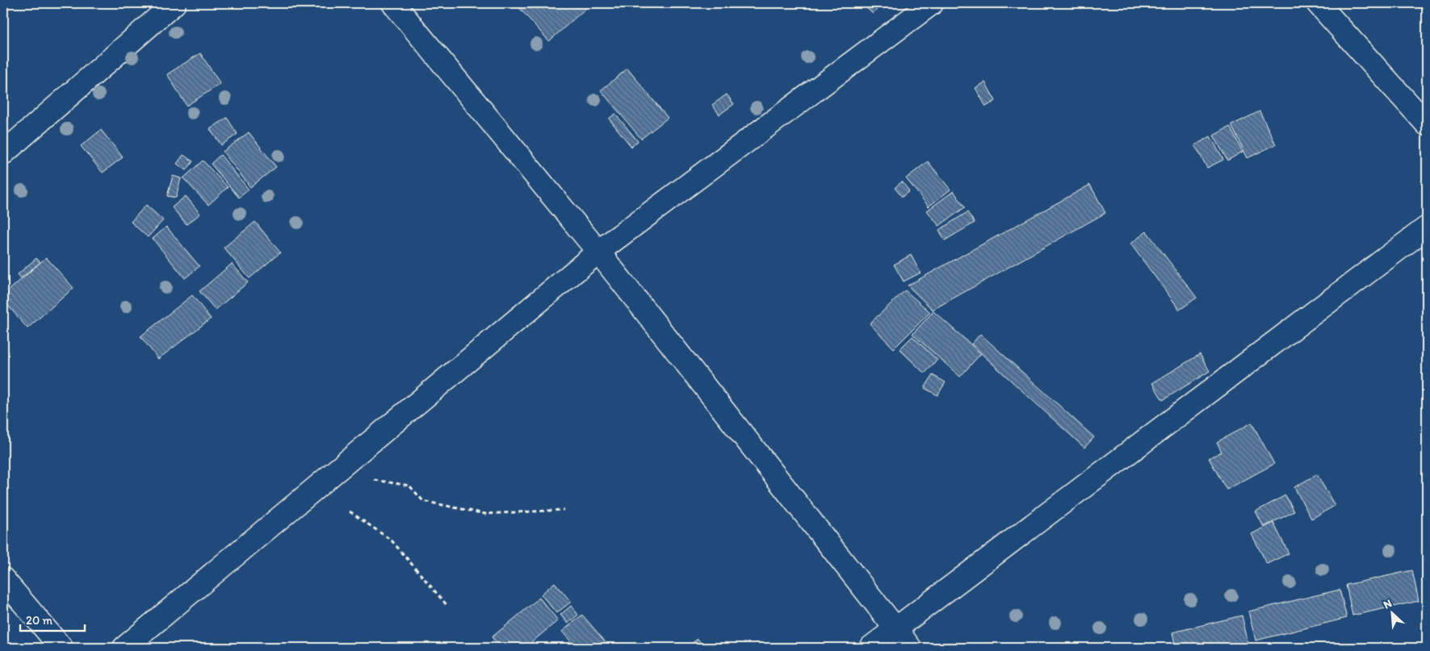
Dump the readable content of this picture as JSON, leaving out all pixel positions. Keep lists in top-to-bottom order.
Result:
{
  "scale_bar": "20 m",
  "north": "top left"
}
